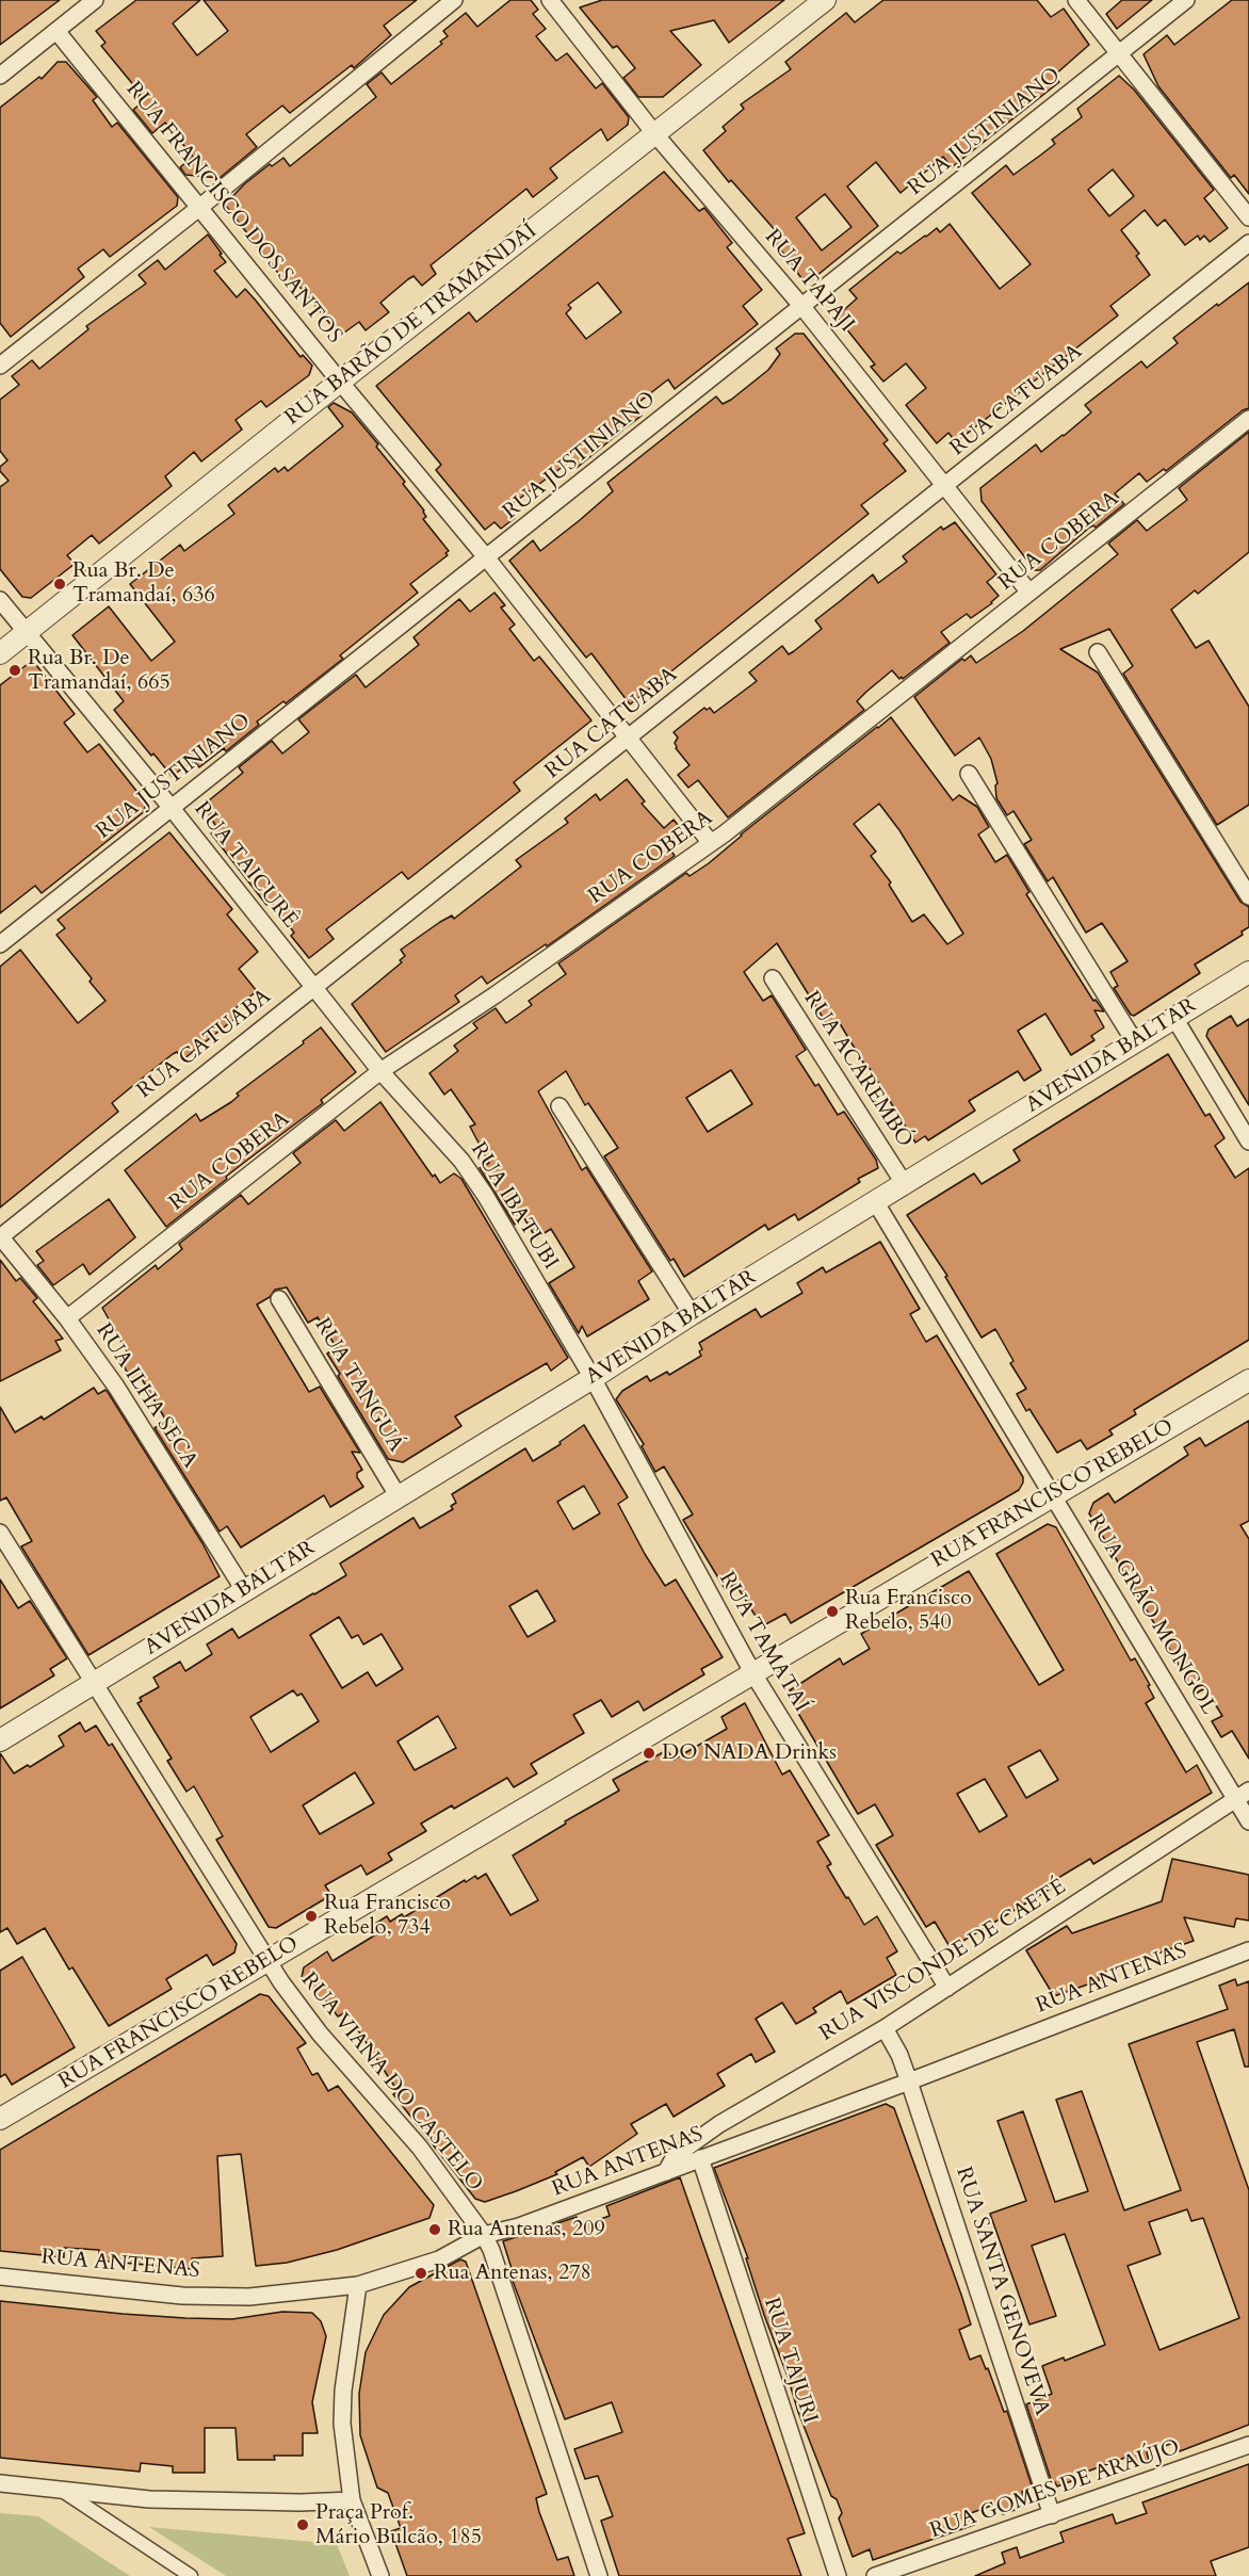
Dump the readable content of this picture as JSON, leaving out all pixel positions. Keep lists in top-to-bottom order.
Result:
{
  "streets": {
    "street": [
      "RUA JUSTINIANO",
      "RUA FRANCISCO DOS SANTOS",
      "RUA TAPAJI",
      "RUA BARÃO DE TRAMANDAÍ",
      "RUA CATUABA",
      "RUA COBERA",
      "RUA TAICURÊ",
      "AVENIDA BALTAR",
      "RUA ACAREMBÓ",
      "RUA IBATUBI",
      "RUA TANGUÁ",
      "RUA ILHA SECA",
      "RUA FRANCISCO REBELO",
      "RUA GRÃO MONGOL",
      "RUA TAMATAÍ",
      "RUA VISCONDE DE CAETÉ",
      "RUA ANTENAS",
      "RUA VIANA DO CASTELO",
      "RUA SANTA GENOVEVA",
      "RUA TAJURI",
      "RUA GOMES DE ARAÚJO"
    ]
  },
  "crossings": [
    ["RUA JUSTINIANO", "RUA FRANCISCO DOS SANTOS"],
    ["RUA JUSTINIANO", "RUA TAPAJI"],
    ["RUA JUSTINIANO", "RUA TAICURÊ"],
    ["RUA FRANCISCO DOS SANTOS", "RUA BARÃO DE TRAMANDAÍ"],
    ["RUA FRANCISCO DOS SANTOS", "RUA CATUABA"],
    ["RUA FRANCISCO DOS SANTOS", "RUA COBERA"],
    ["RUA TAPAJI", "RUA BARÃO DE TRAMANDAÍ"],
    ["RUA TAPAJI", "RUA CATUABA"],
    ["RUA TAPAJI", "RUA COBERA"],
    ["RUA BARÃO DE TRAMANDAÍ", "RUA TAICURÊ"],
    ["RUA CATUABA", "RUA TAICURÊ"],
    ["RUA CATUABA", "RUA ILHA SECA"],
    ["RUA COBERA", "RUA TAICURÊ"],
    ["RUA COBERA", "RUA IBATUBI"],
    ["RUA COBERA", "RUA ILHA SECA"],
    ["RUA TAICURÊ", "RUA IBATUBI"],
    ["AVENIDA BALTAR", "RUA ACAREMBÓ"],
    ["AVENIDA BALTAR", "RUA IBATUBI"],
    ["AVENIDA BALTAR", "RUA TANGUÁ"],
    ["AVENIDA BALTAR", "RUA ILHA SECA"],
    ["AVENIDA BALTAR", "RUA GRÃO MONGOL"],
    ["AVENIDA BALTAR", "RUA TAMATAÍ"],
    ["AVENIDA BALTAR", "RUA VIANA DO CASTELO"],
    ["RUA IBATUBI", "RUA TAMATAÍ"],
    ["RUA FRANCISCO REBELO", "RUA GRÃO MONGOL"],
    ["RUA FRANCISCO REBELO", "RUA TAMATAÍ"],
    ["RUA FRANCISCO REBELO", "RUA VIANA DO CASTELO"],
    ["RUA GRÃO MONGOL", "RUA VISCONDE DE CAETÉ"],
    ["RUA TAMATAÍ", "RUA VISCONDE DE CAETÉ"],
    ["RUA VISCONDE DE CAETÉ", "RUA ANTENAS"],
    ["RUA VISCONDE DE CAETÉ", "RUA SANTA GENOVEVA"],
    ["RUA ANTENAS", "RUA VIANA DO CASTELO"],
    ["RUA ANTENAS", "RUA SANTA GENOVEVA"],
    ["RUA ANTENAS", "RUA TAJURI"],
    ["RUA SANTA GENOVEVA", "RUA GOMES DE ARAÚJO"]
  ],
  "places": [
    "Rua Br. De Tramandaí, 636",
    "Rua Br. De Tramandaí, 665",
    "Rua Francisco Rebelo, 540",
    "DO NADA Drinks",
    "Rua Francisco Rebelo, 734",
    "Rua Antenas, 209",
    "Rua Antenas, 278",
    "Praça Prof. Mário Bulcão, 185"
  ]
}
